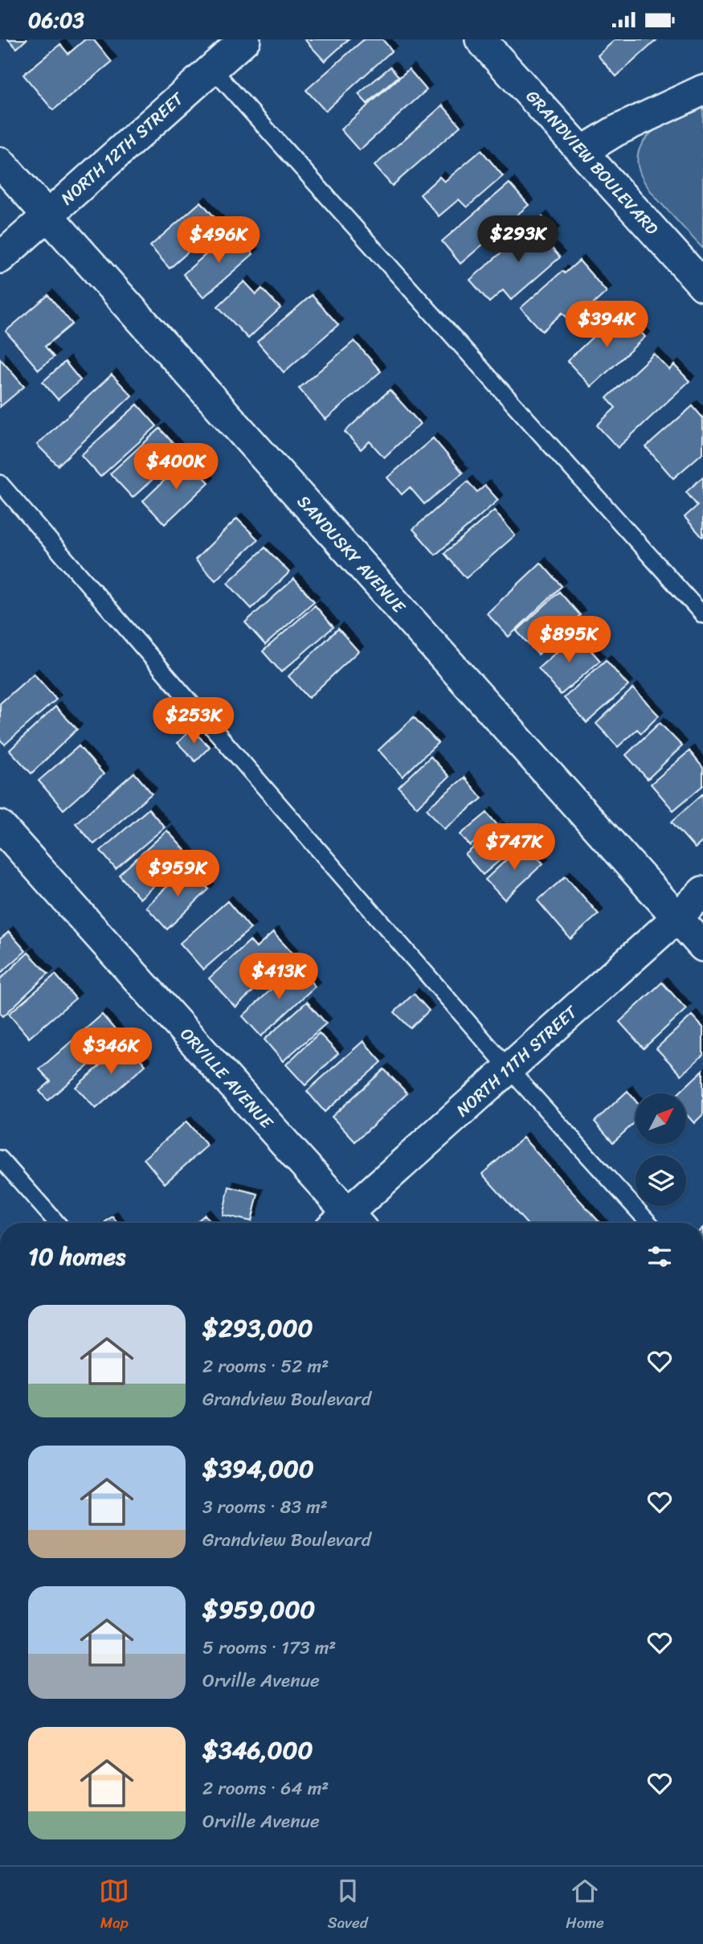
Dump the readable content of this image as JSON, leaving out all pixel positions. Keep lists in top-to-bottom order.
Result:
{
  "streets": {
    "street": [
      "NORTH 12TH STREET",
      "GRANDVIEW BOULEVARD",
      "SANDUSKY AVENUE",
      "NORTH 11TH STREET",
      "ORVILLE AVENUE"
    ]
  },
  "crossings": [
    ["NORTH 12TH STREET", "SANDUSKY AVENUE"],
    ["SANDUSKY AVENUE", "NORTH 11TH STREET"]
  ],
  "north": "top right",
  "page": {
    "status": "06:03",
    "price": [
      "$293K",
      "$496K",
      "$394K",
      "$400K",
      "$895K",
      "$253K",
      "$747K",
      "$959K",
      "$413K",
      "$346K"
    ],
    "heading": "10 homes",
    "list": [
      {
        "name": "$293,000",
        "note": "2 rooms · 52 m² · Grandview Boulevard"
      },
      {
        "name": "$394,000",
        "note": "3 rooms · 83 m² · Grandview Boulevard"
      },
      {
        "name": "$959,000",
        "note": "5 rooms · 173 m² · Orville Avenue"
      },
      {
        "name": "$346,000",
        "note": "2 rooms · 64 m² · Orville Avenue"
      }
    ],
    "tabs": ["Map", "Saved", "Home"]
  }
}
